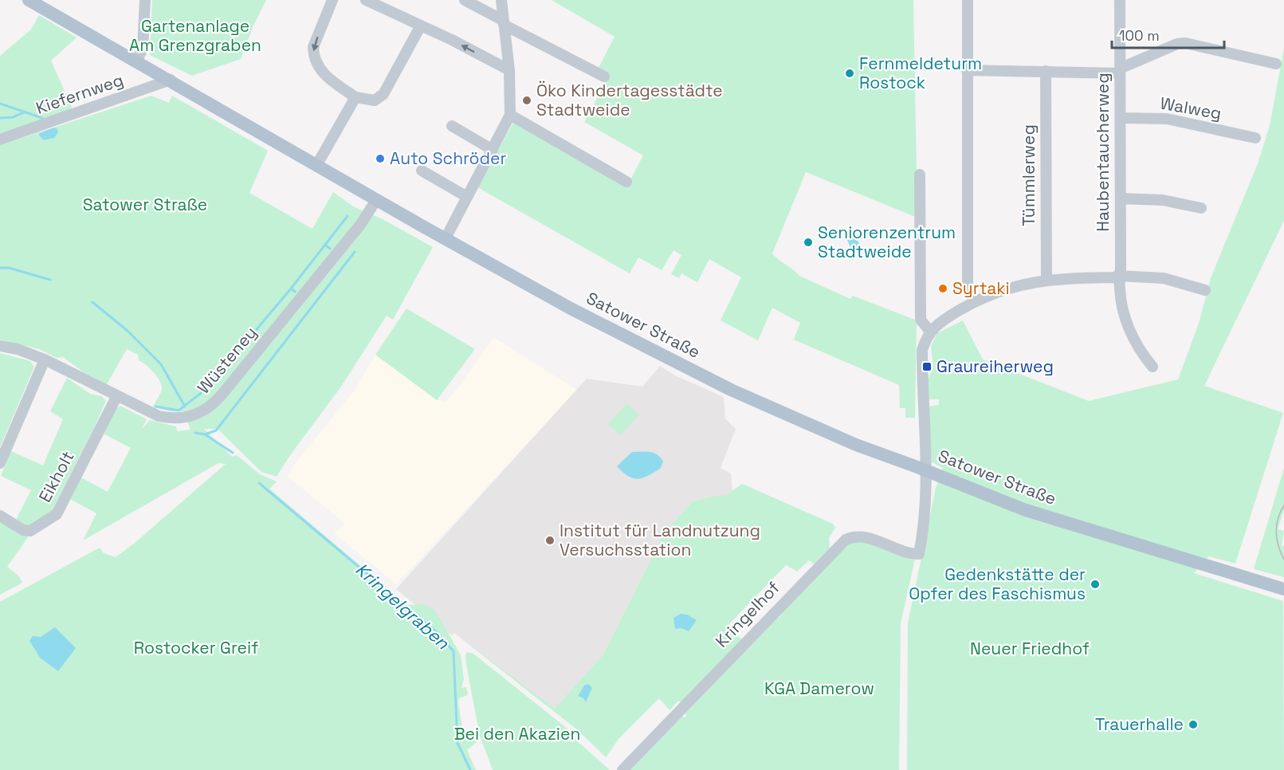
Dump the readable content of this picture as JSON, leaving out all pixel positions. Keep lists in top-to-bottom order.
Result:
{
  "streets": {
    "main road": ["Satower Straße"],
    "street": [
      "Kiefernweg",
      "Walweg",
      "Haubentaucherweg",
      "Tümmlerweg",
      "Wüsteney",
      "Eikholt",
      "Kringelhof"
    ]
  },
  "crossings": [
    ["Kiefernweg", "Satower Straße"],
    ["Walweg", "Haubentaucherweg"],
    ["Satower Straße", "Wüsteney"],
    ["Satower Straße", "Kringelhof"],
    ["Wüsteney", "Eikholt"]
  ],
  "water": ["Kringelgraben"],
  "parks": [
    "Gartenanlage Am Grenzgraben",
    "Satower Straße",
    "Rostocker Greif",
    "Neuer Friedhof",
    "KGA Damerow",
    "Bei den Akazien"
  ],
  "places": {
    "other": [
      "Fernmeldeturm Rostock",
      "Öko Kindertagesstädte Stadtweide",
      "Auto Schröder",
      "Seniorenzentrum Stadtweide",
      "Syrtaki",
      "Institut für Landnutzung Versuchsstation",
      "Gedenkstätte der Opfer des Faschismus",
      "Trauerhalle"
    ],
    "transit": ["Graureiherweg"]
  },
  "scale_bar": "100 m"
}
